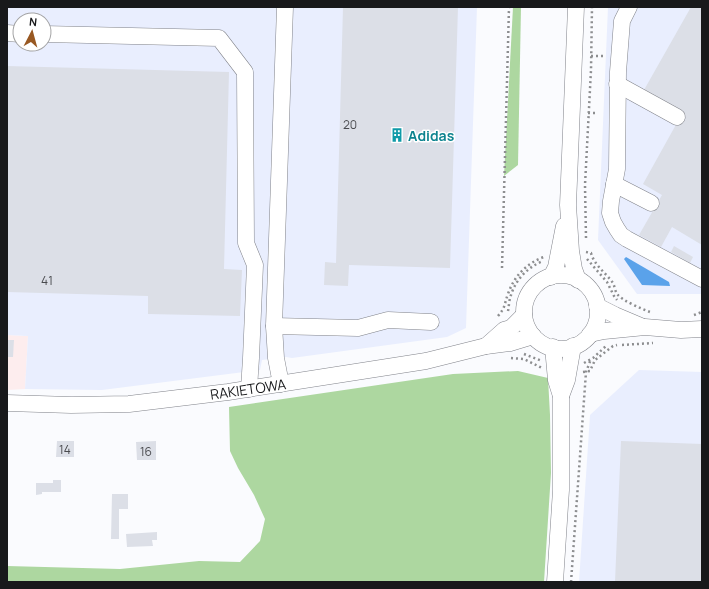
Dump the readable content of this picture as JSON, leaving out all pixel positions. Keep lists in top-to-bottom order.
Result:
{
  "streets": {
    "street": ["RAKIETOWA"]
  },
  "places": {
    "building": ["Adidas"]
  },
  "house_numbers": [
    "20",
    "41",
    "14",
    "16"
  ],
  "north": "top"
}
